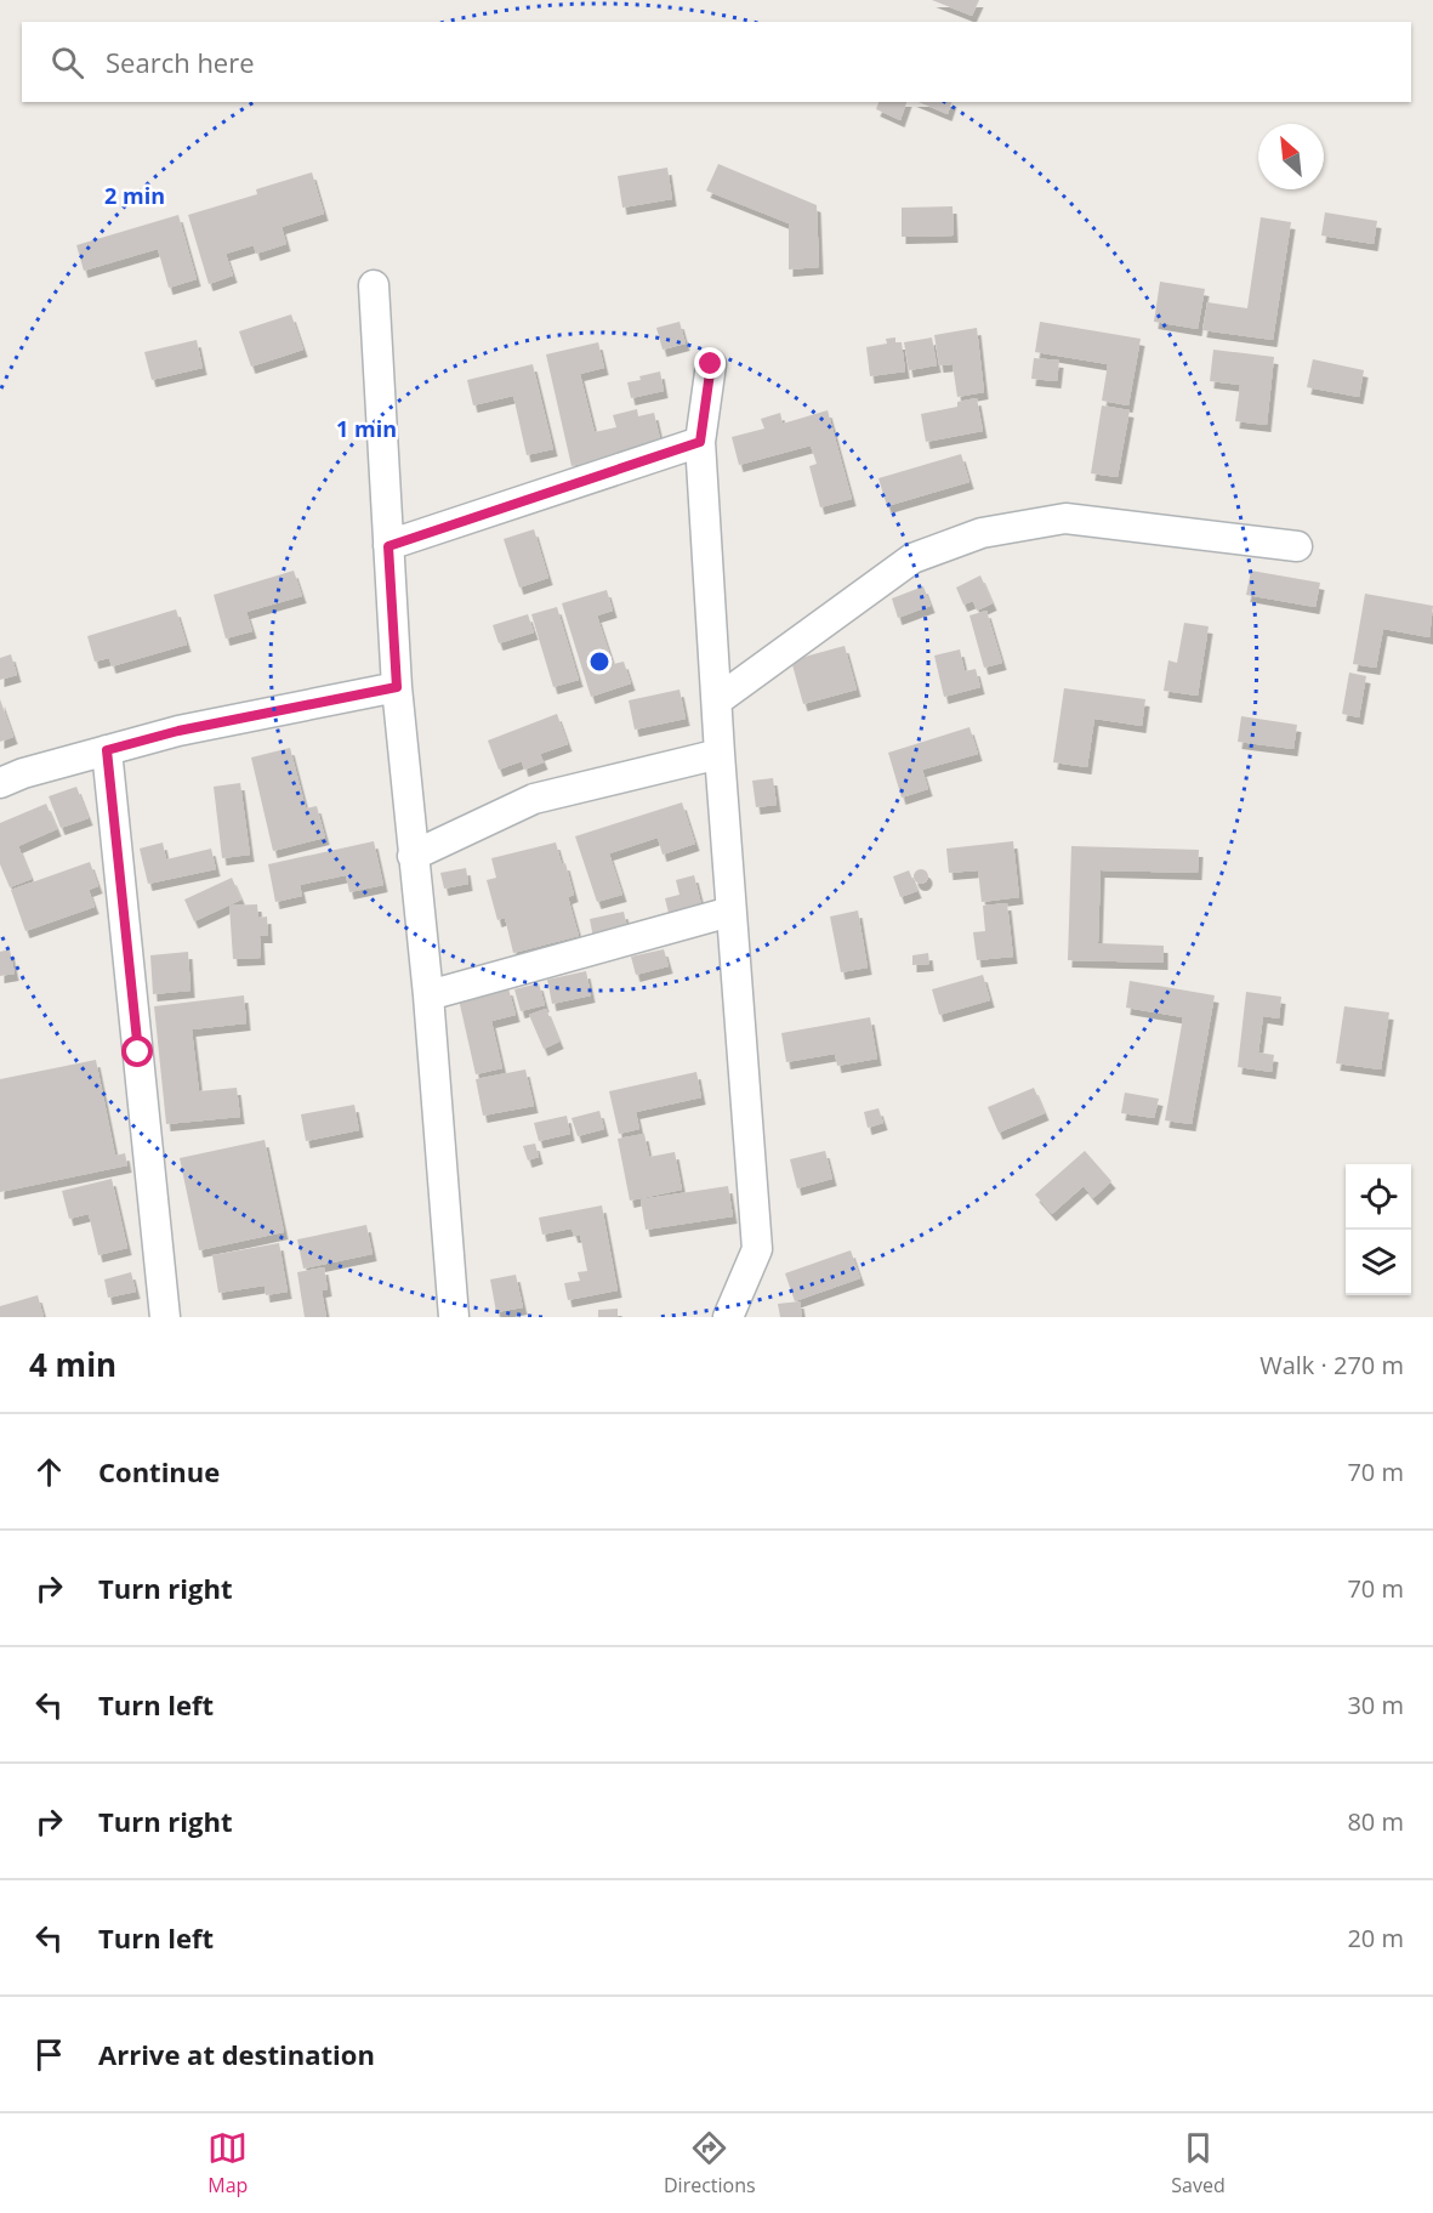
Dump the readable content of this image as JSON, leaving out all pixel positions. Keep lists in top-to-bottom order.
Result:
{
  "north": "top left",
  "page": {
    "search": "Search here",
    "heading": ["4 min", "Walk · 270 m"],
    "list": [
      ["Continue", "70 m"],
      ["Turn right", "70 m"],
      ["Turn left", "30 m"],
      ["Turn right", "80 m"],
      ["Turn left", "20 m"],
      "Arrive at destination"
    ],
    "nav": ["Map", "Directions", "Saved"]
  },
  "rings": ["2 min", "1 min"]
}
